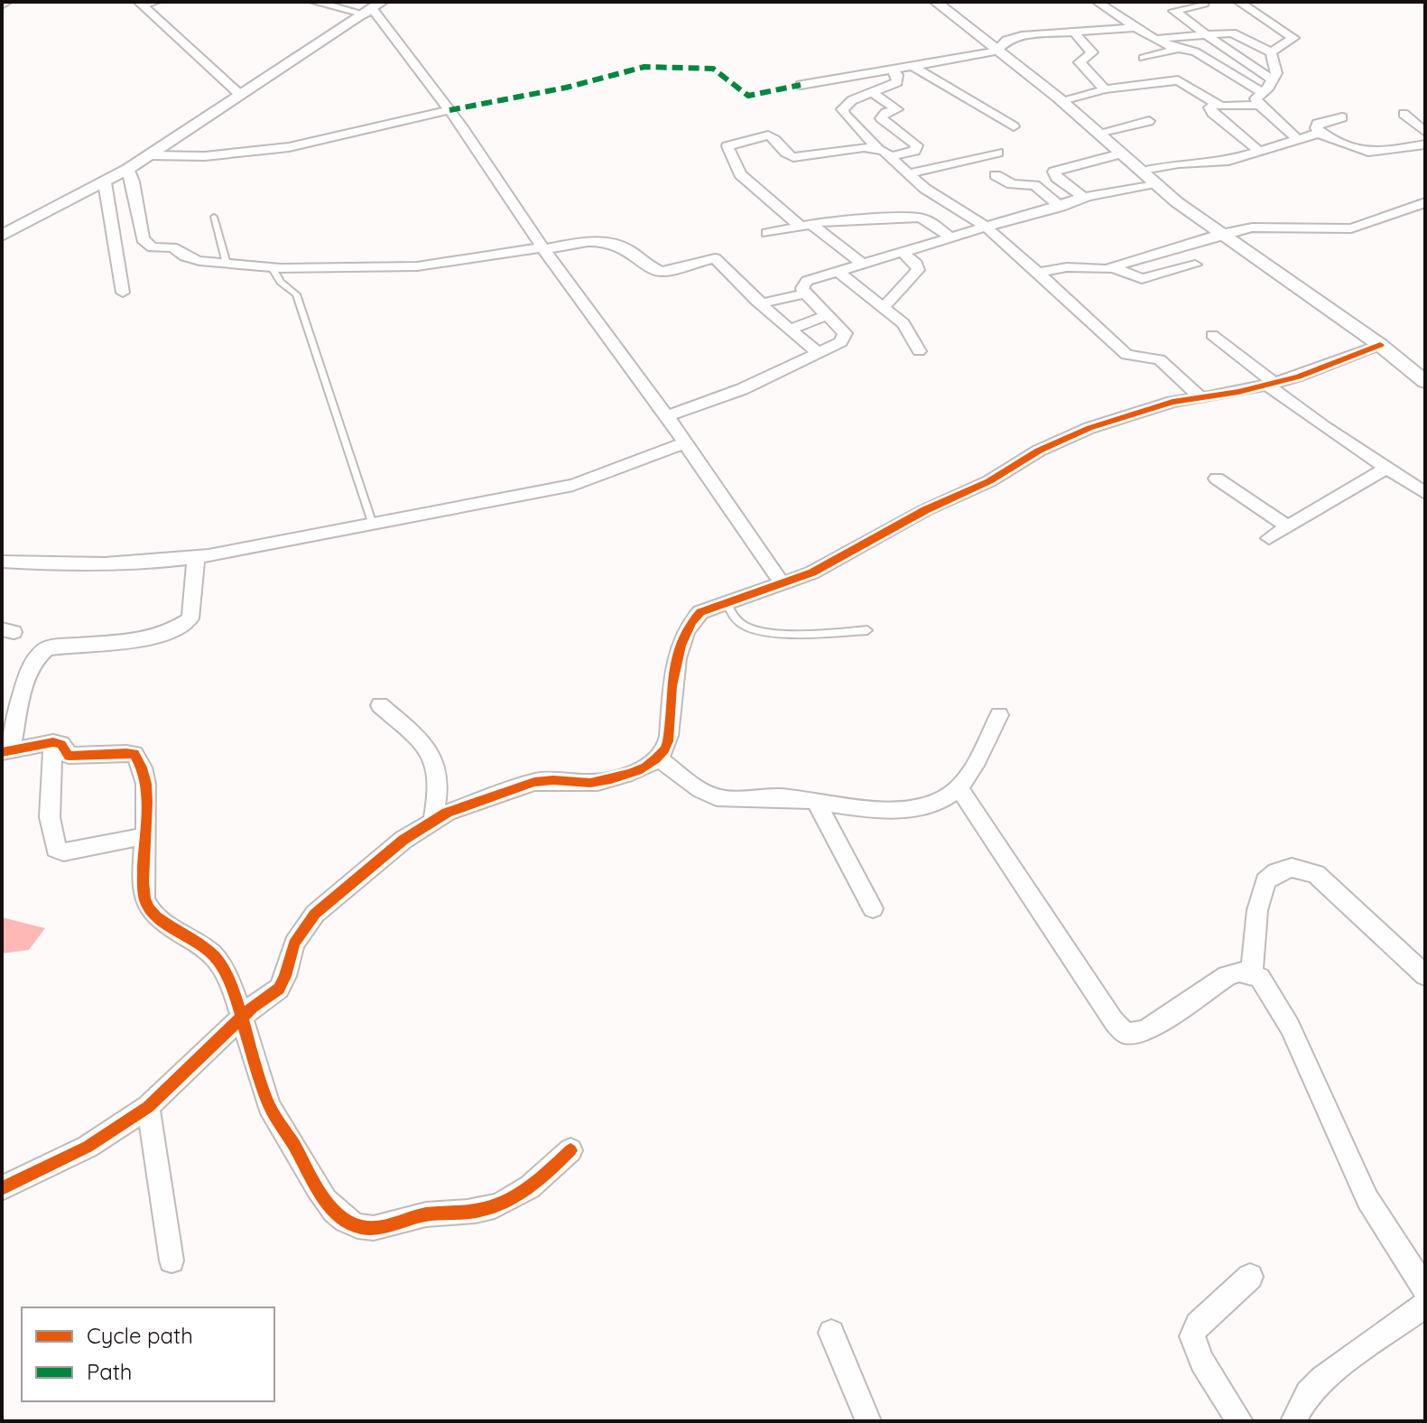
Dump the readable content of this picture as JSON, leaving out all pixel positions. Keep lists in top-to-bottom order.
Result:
{
  "legend": ["Cycle path", "Path"]
}
